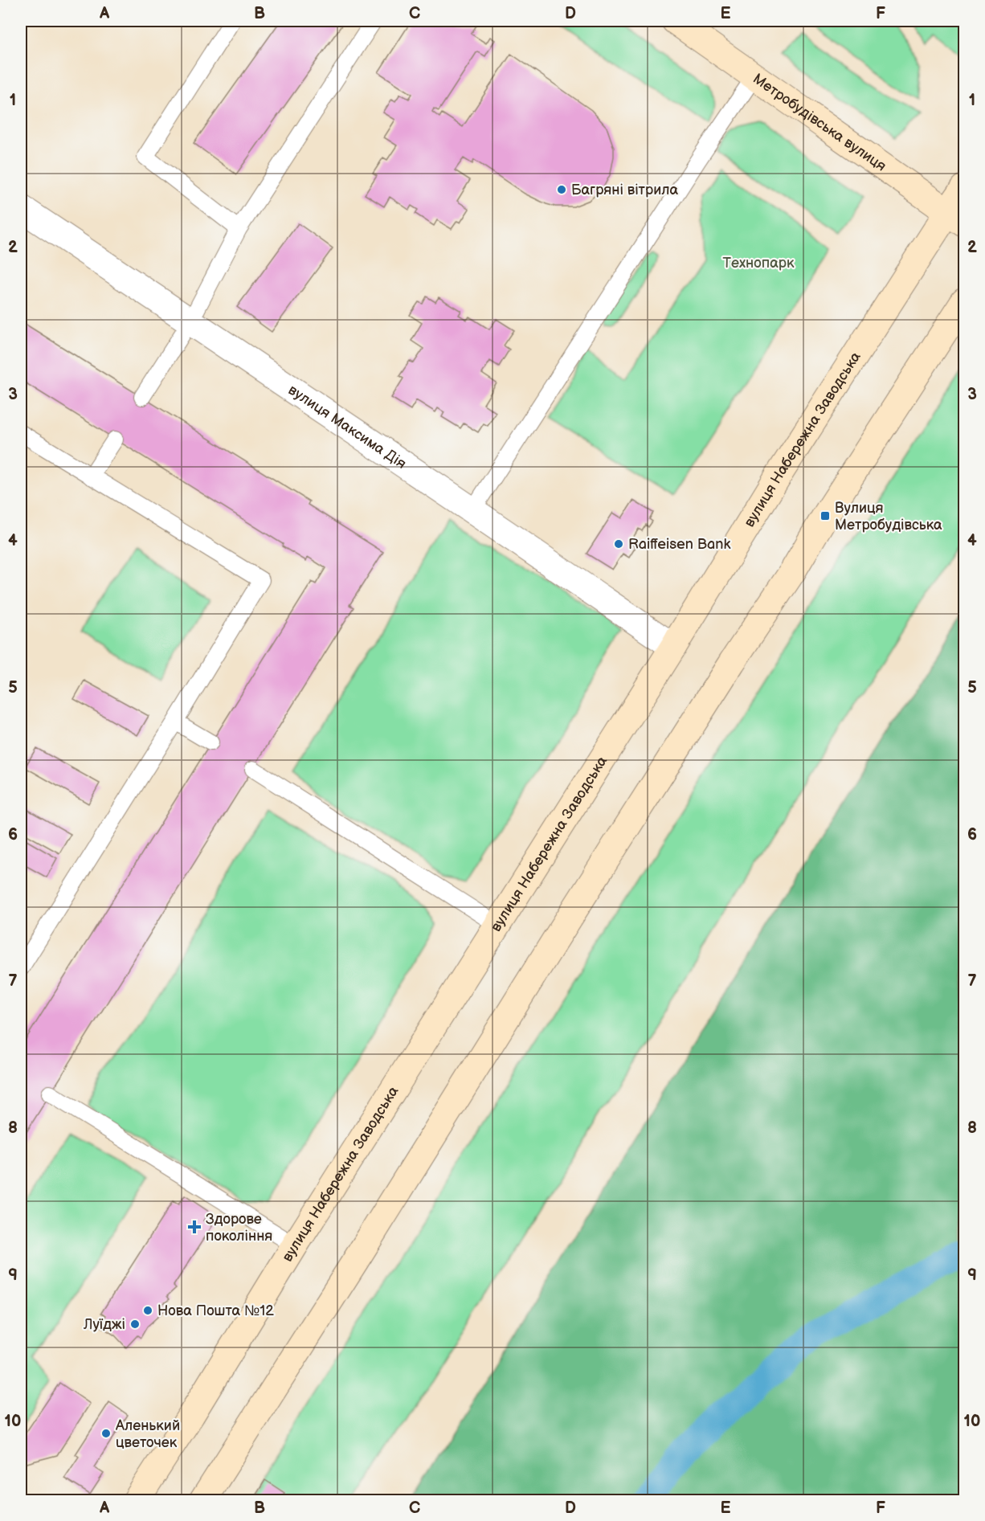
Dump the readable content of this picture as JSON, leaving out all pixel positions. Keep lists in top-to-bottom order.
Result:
{
  "streets": {
    "main road": ["Метробудівська вулиця", "вулиця Набережна Заводська"],
    "street": ["вулиця Максима Дія"]
  },
  "crossings": [
    ["Метробудівська вулиця", "вулиця Набережна Заводська"],
    ["вулиця Максима Дія", "вулиця Набережна Заводська"]
  ],
  "parks": ["Технопарк"],
  "places": {
    "other": [
      "Багряні вітрила",
      "Raiffeisen Bank",
      "Нова Пошта №12",
      "Луїджі",
      "Аленький цветочек"
    ],
    "transit": ["Вулиця Метробудівська"],
    "health": ["Здорове покоління"]
  },
  "grid": {
    "columns": [
      "A",
      "B",
      "C",
      "D",
      "E",
      "F"
    ],
    "rows": [
      "1",
      "2",
      "3",
      "4",
      "5",
      "6",
      "7",
      "8",
      "9",
      "10"
    ]
  }
}
